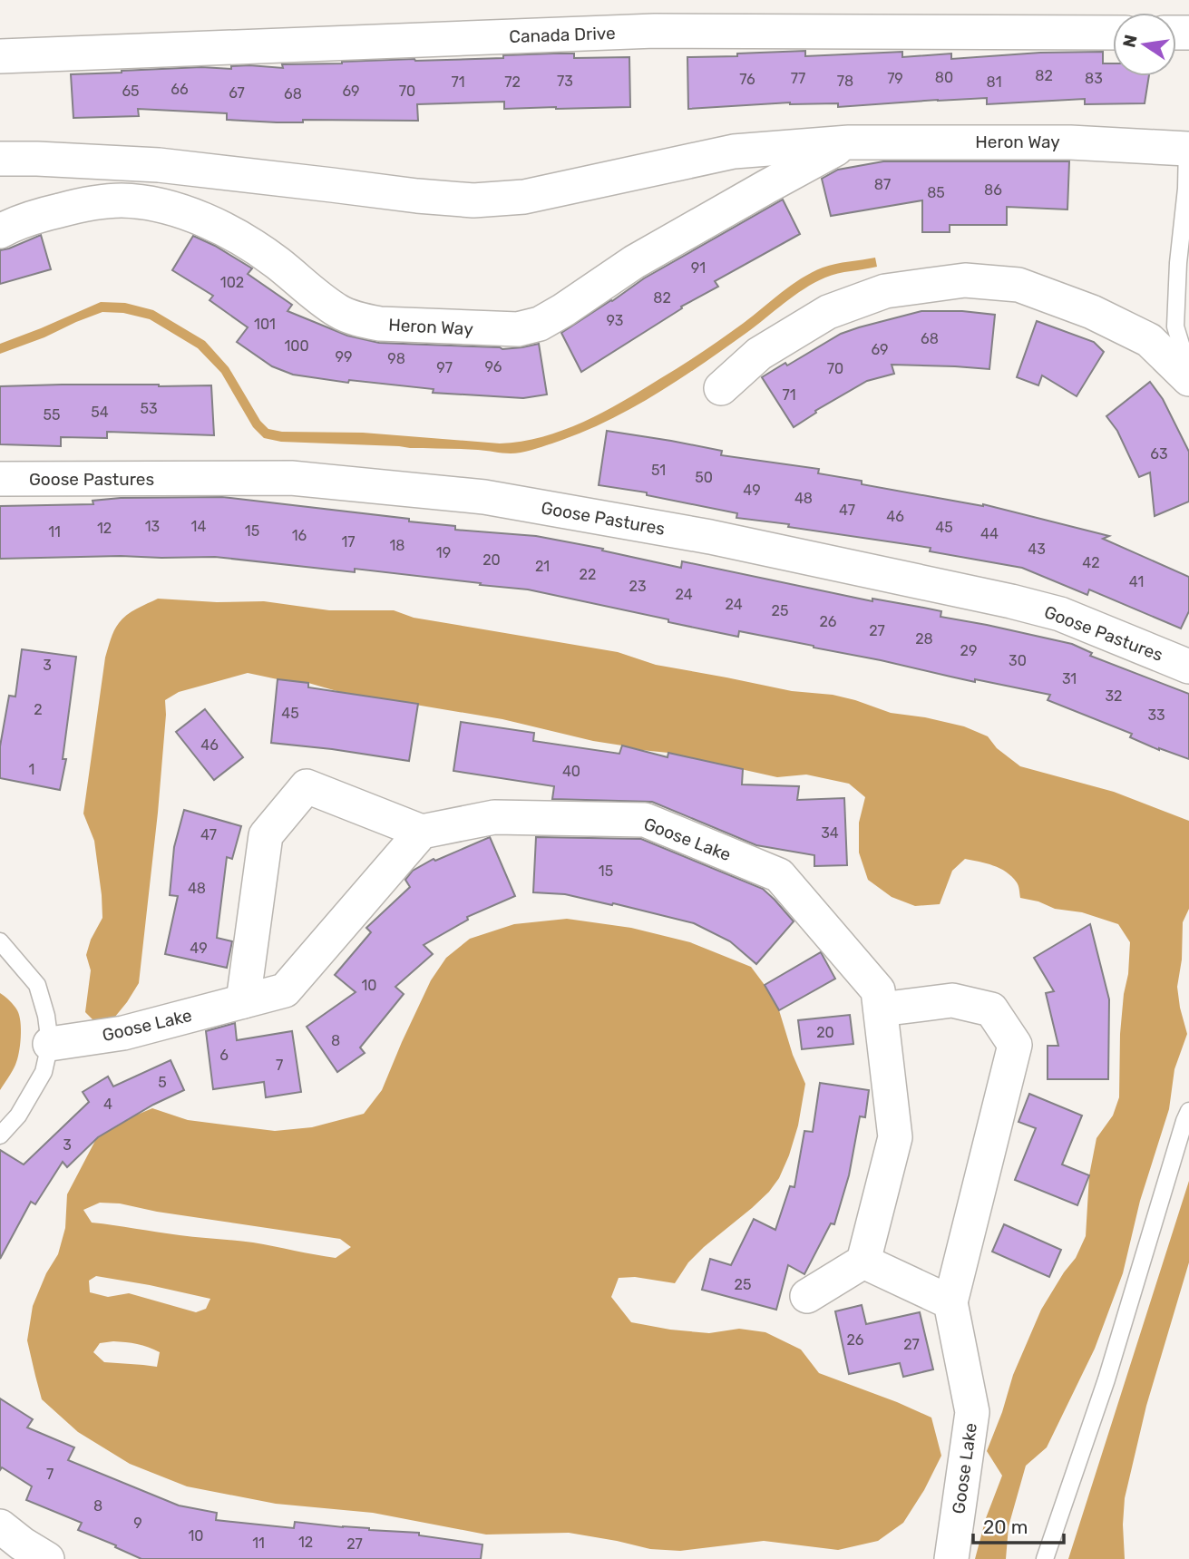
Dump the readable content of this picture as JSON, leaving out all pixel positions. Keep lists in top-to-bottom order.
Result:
{
  "streets": {
    "street": [
      "Canada Drive",
      "Heron Way",
      "Goose Pastures",
      "Goose Lake"
    ]
  },
  "house_numbers": [
    "82",
    "80",
    "77",
    "79",
    "83",
    "76",
    "73",
    "78",
    "71",
    "72",
    "81",
    "66",
    "65",
    "69",
    "70",
    "67",
    "68",
    "87",
    "86",
    "85",
    "91",
    "102",
    "82",
    "93",
    "101",
    "68",
    "100",
    "69",
    "99",
    "98",
    "96",
    "97",
    "70",
    "71",
    "53",
    "54",
    "55",
    "63",
    "51",
    "50",
    "49",
    "48",
    "47",
    "46",
    "13",
    "14",
    "45",
    "12",
    "15",
    "11",
    "44",
    "16",
    "17",
    "18",
    "43",
    "19",
    "20",
    "42",
    "21",
    "22",
    "41",
    "23",
    "24",
    "24",
    "25",
    "26",
    "27",
    "28",
    "29",
    "30",
    "3",
    "31",
    "32",
    "2",
    "45",
    "33",
    "46",
    "1",
    "40",
    "34",
    "47",
    "15",
    "48",
    "49",
    "10",
    "20",
    "8",
    "6",
    "7",
    "5",
    "4",
    "3",
    "25",
    "26",
    "27",
    "7",
    "8",
    "9",
    "10",
    "12",
    "11",
    "27"
  ],
  "scale_bar": "20 m",
  "north": "left"
}
